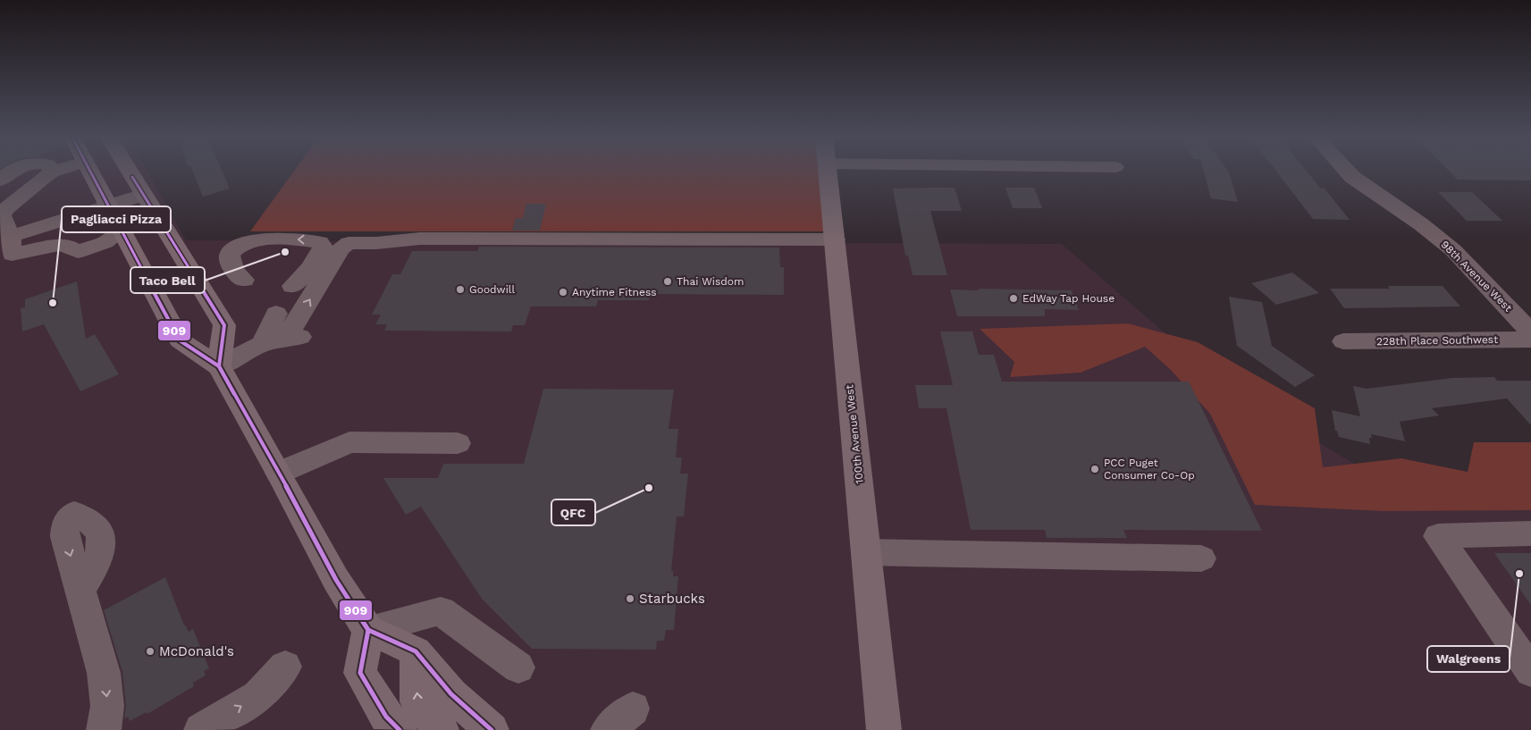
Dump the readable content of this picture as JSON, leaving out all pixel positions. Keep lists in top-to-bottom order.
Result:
{
  "streets": {
    "main road": ["100th Avenue West"],
    "street": ["98th Avenue West", "228th Place Southwest"]
  },
  "places": [
    "Taco Bell",
    "Thai Wisdom",
    "Goodwill",
    "Anytime Fitness",
    "EdWay Tap House",
    "Pagliacci Pizza",
    "PCC Puget Consumer Co-Op",
    "QFC",
    "Walgreens",
    "Starbucks",
    "McDonald's"
  ],
  "lines": ["transit line 909"]
}
